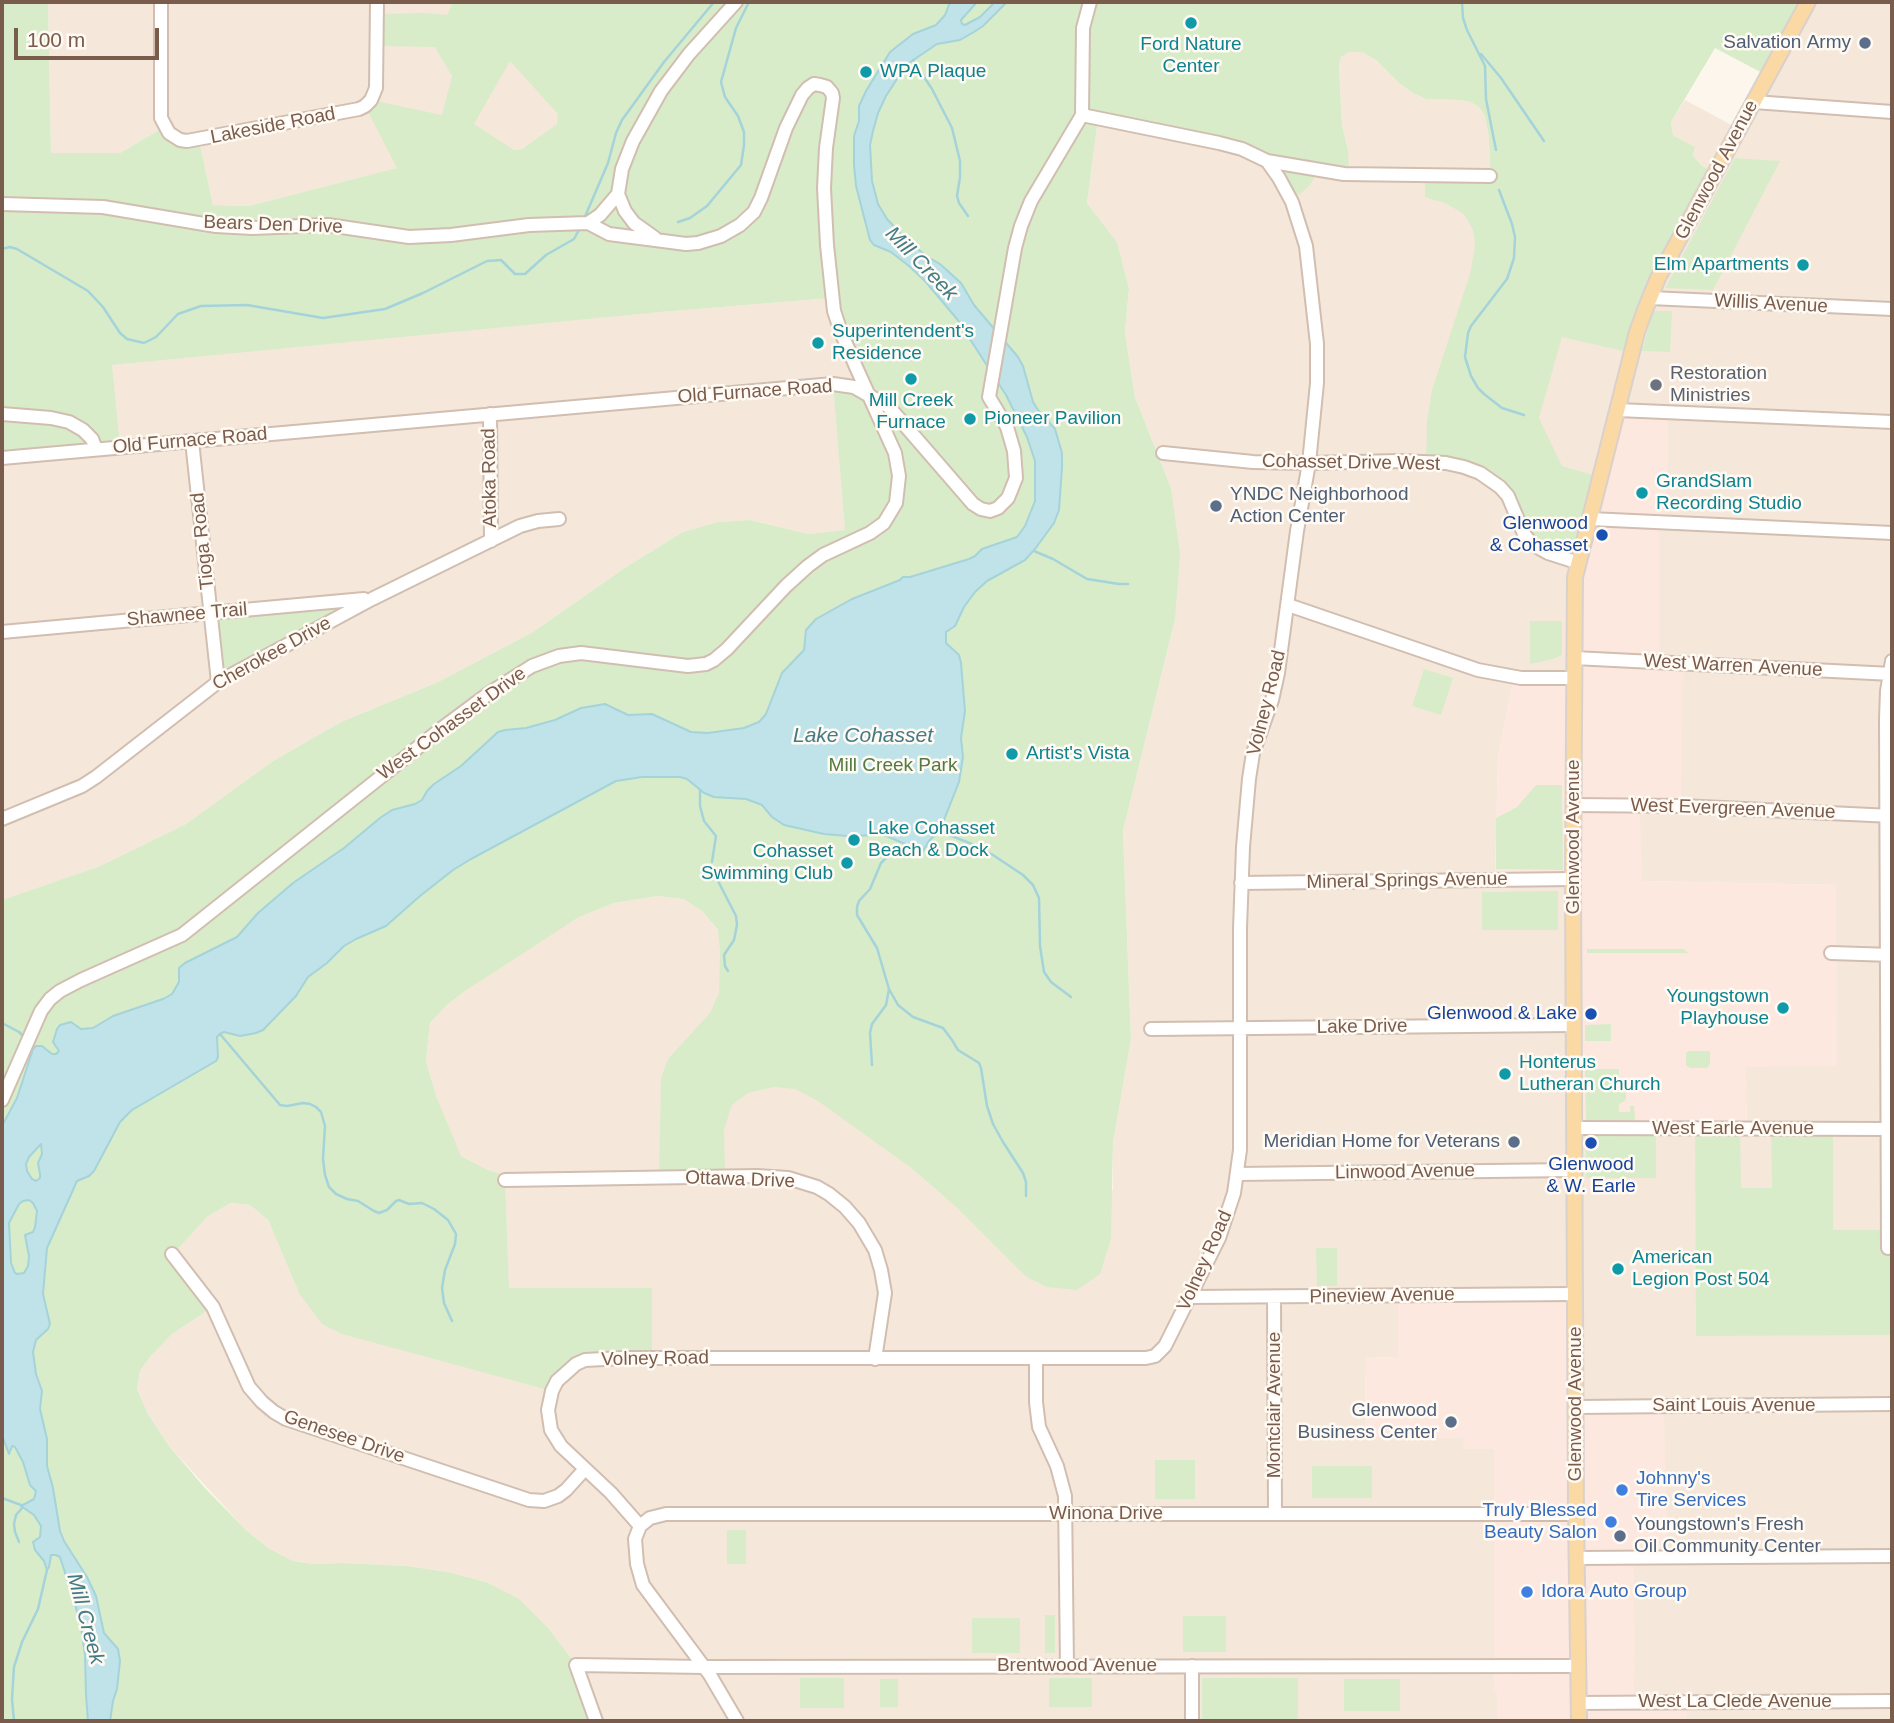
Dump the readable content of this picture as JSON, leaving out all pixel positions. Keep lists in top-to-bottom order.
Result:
{
  "streets": {
    "main road": ["Glenwood Avenue"],
    "street": [
      "Lakeside Road",
      "Bears Den Drive",
      "Willis Avenue",
      "Old Furnace Road",
      "Cohasset Drive West",
      "Atoka Road",
      "Tioga Road",
      "Shawnee Trail",
      "Cherokee Drive",
      "West Warren Avenue",
      "Volney Road",
      "West Cohasset Drive",
      "West Evergreen Avenue",
      "Mineral Springs Avenue",
      "Lake Drive",
      "West Earle Avenue",
      "Linwood Avenue",
      "Ottawa Drive",
      "Pineview Avenue",
      "Montclair Avenue",
      "Saint Louis Avenue",
      "Genesee Drive",
      "Winona Drive",
      "Brentwood Avenue",
      "West La Clede Avenue"
    ]
  },
  "crossings": [
    ["Glenwood Avenue", "Willis Avenue"],
    ["Glenwood Avenue", "Cohasset Drive West"],
    ["Glenwood Avenue", "West Warren Avenue"],
    ["Glenwood Avenue", "West Evergreen Avenue"],
    ["Glenwood Avenue", "Mineral Springs Avenue"],
    ["Glenwood Avenue", "Lake Drive"],
    ["Glenwood Avenue", "West Earle Avenue"],
    ["Glenwood Avenue", "Linwood Avenue"],
    ["Glenwood Avenue", "Pineview Avenue"],
    ["Glenwood Avenue", "Saint Louis Avenue"],
    ["Glenwood Avenue", "Winona Drive"],
    ["Glenwood Avenue", "Brentwood Avenue"],
    ["Glenwood Avenue", "West La Clede Avenue"],
    ["Old Furnace Road", "Atoka Road"],
    ["Old Furnace Road", "Tioga Road"],
    ["Old Furnace Road", "West Cohasset Drive"],
    ["Cohasset Drive West", "Volney Road"],
    ["Atoka Road", "Cherokee Drive"],
    ["Tioga Road", "Shawnee Trail"],
    ["Tioga Road", "Cherokee Drive"],
    ["Shawnee Trail", "Cherokee Drive"],
    ["Volney Road", "Mineral Springs Avenue"],
    ["Volney Road", "Lake Drive"],
    ["Volney Road", "Linwood Avenue"],
    ["Volney Road", "Ottawa Drive"],
    ["Volney Road", "Pineview Avenue"],
    ["Volney Road", "Genesee Drive"],
    ["Volney Road", "Winona Drive"],
    ["Pineview Avenue", "Montclair Avenue"],
    ["Montclair Avenue", "Winona Drive"]
  ],
  "water": ["Mill Creek", "Lake Cohasset"],
  "parks": ["Mill Creek Park"],
  "places": [
    "Ford Nature Center",
    "Salvation Army",
    "WPA Plaque",
    "Elm Apartments",
    "Superintendent's Residence",
    "Mill Creek Furnace",
    "Restoration Ministries",
    "Pioneer Pavilion",
    "GrandSlam Recording Studio",
    "YNDC Neighborhood Action Center",
    "Glenwood & Cohasset",
    "Artist's Vista",
    "Lake Cohasset Beach & Dock",
    "Cohasset Swimming Club",
    "Youngstown Playhouse",
    "Glenwood & Lake",
    "Honterus Lutheran Church",
    "Meridian Home for Veterans",
    "Glenwood & W. Earle",
    "American Legion Post 504",
    "Glenwood Business Center",
    "Johnny's Tire Services",
    "Truly Blessed Beauty Salon",
    "Youngstown's Fresh Oil Community Center",
    "Idora Auto Group"
  ],
  "scale_bar": "100 m"
}
